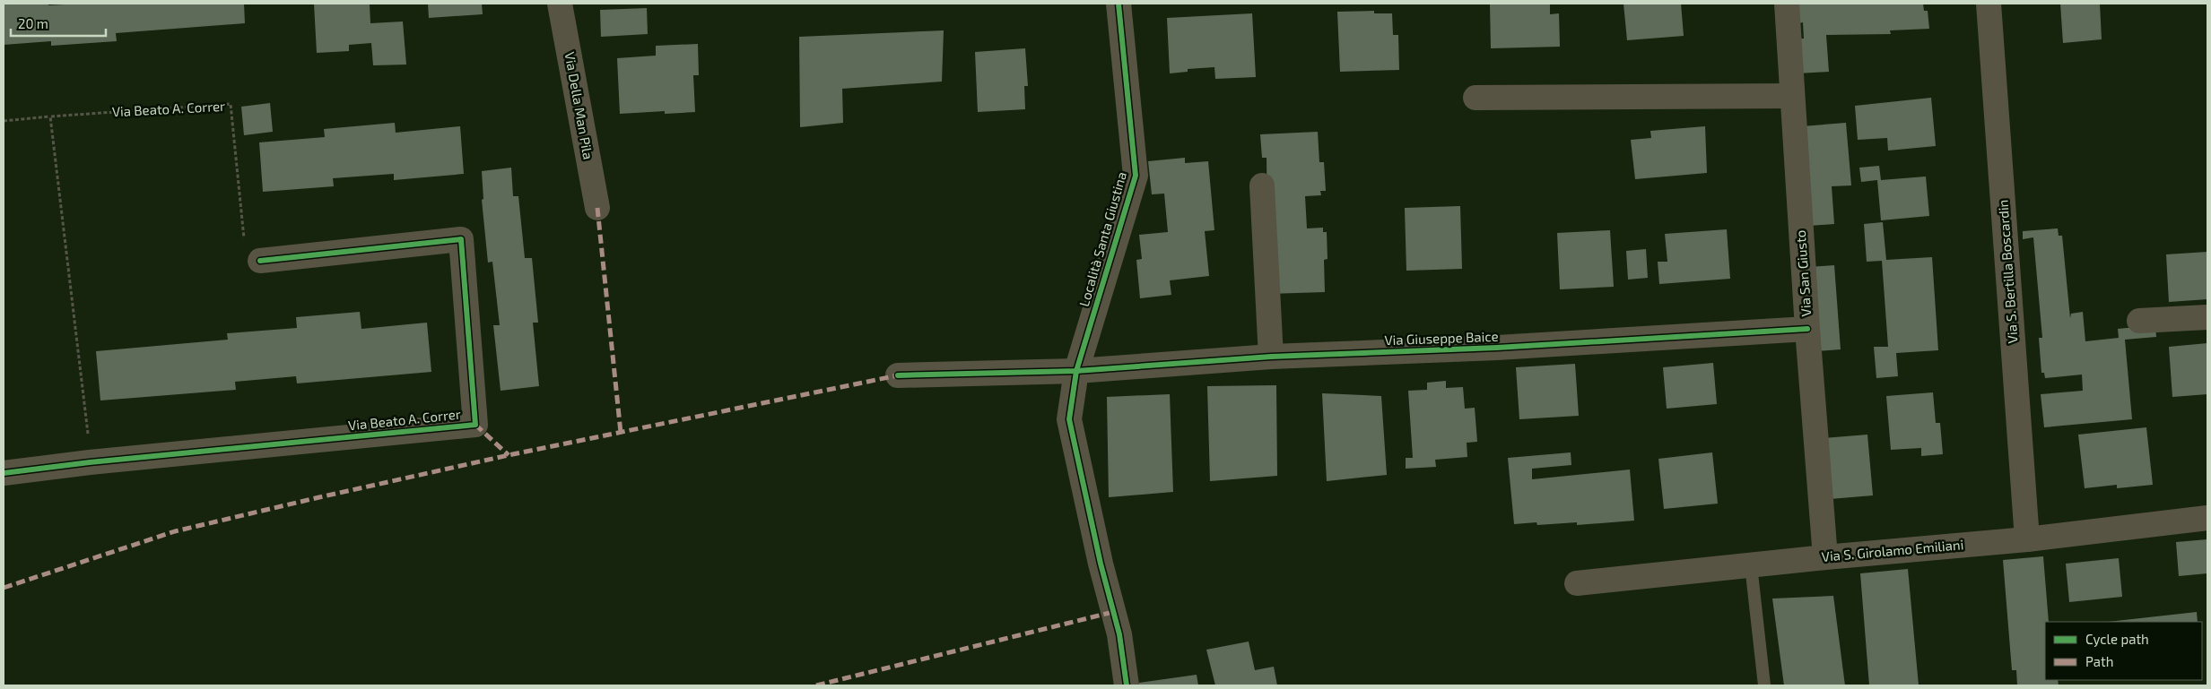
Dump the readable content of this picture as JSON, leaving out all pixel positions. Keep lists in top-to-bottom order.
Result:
{
  "streets": {
    "street": [
      "Via Della Man Pila",
      "Via Beato A. Correr",
      "Località Santa Giustina",
      "Via S. Bertilla Boscardin",
      "Via San Giusto",
      "Via Giuseppe Baice",
      "Via S. Girolamo Emiliani"
    ]
  },
  "crossings": [
    ["Località Santa Giustina", "Via Giuseppe Baice"],
    ["Via S. Bertilla Boscardin", "Via S. Girolamo Emiliani"],
    ["Via San Giusto", "Via Giuseppe Baice"],
    ["Via San Giusto", "Via S. Girolamo Emiliani"]
  ],
  "legend": ["Cycle path", "Path"],
  "scale_bar": "20 m"
}
